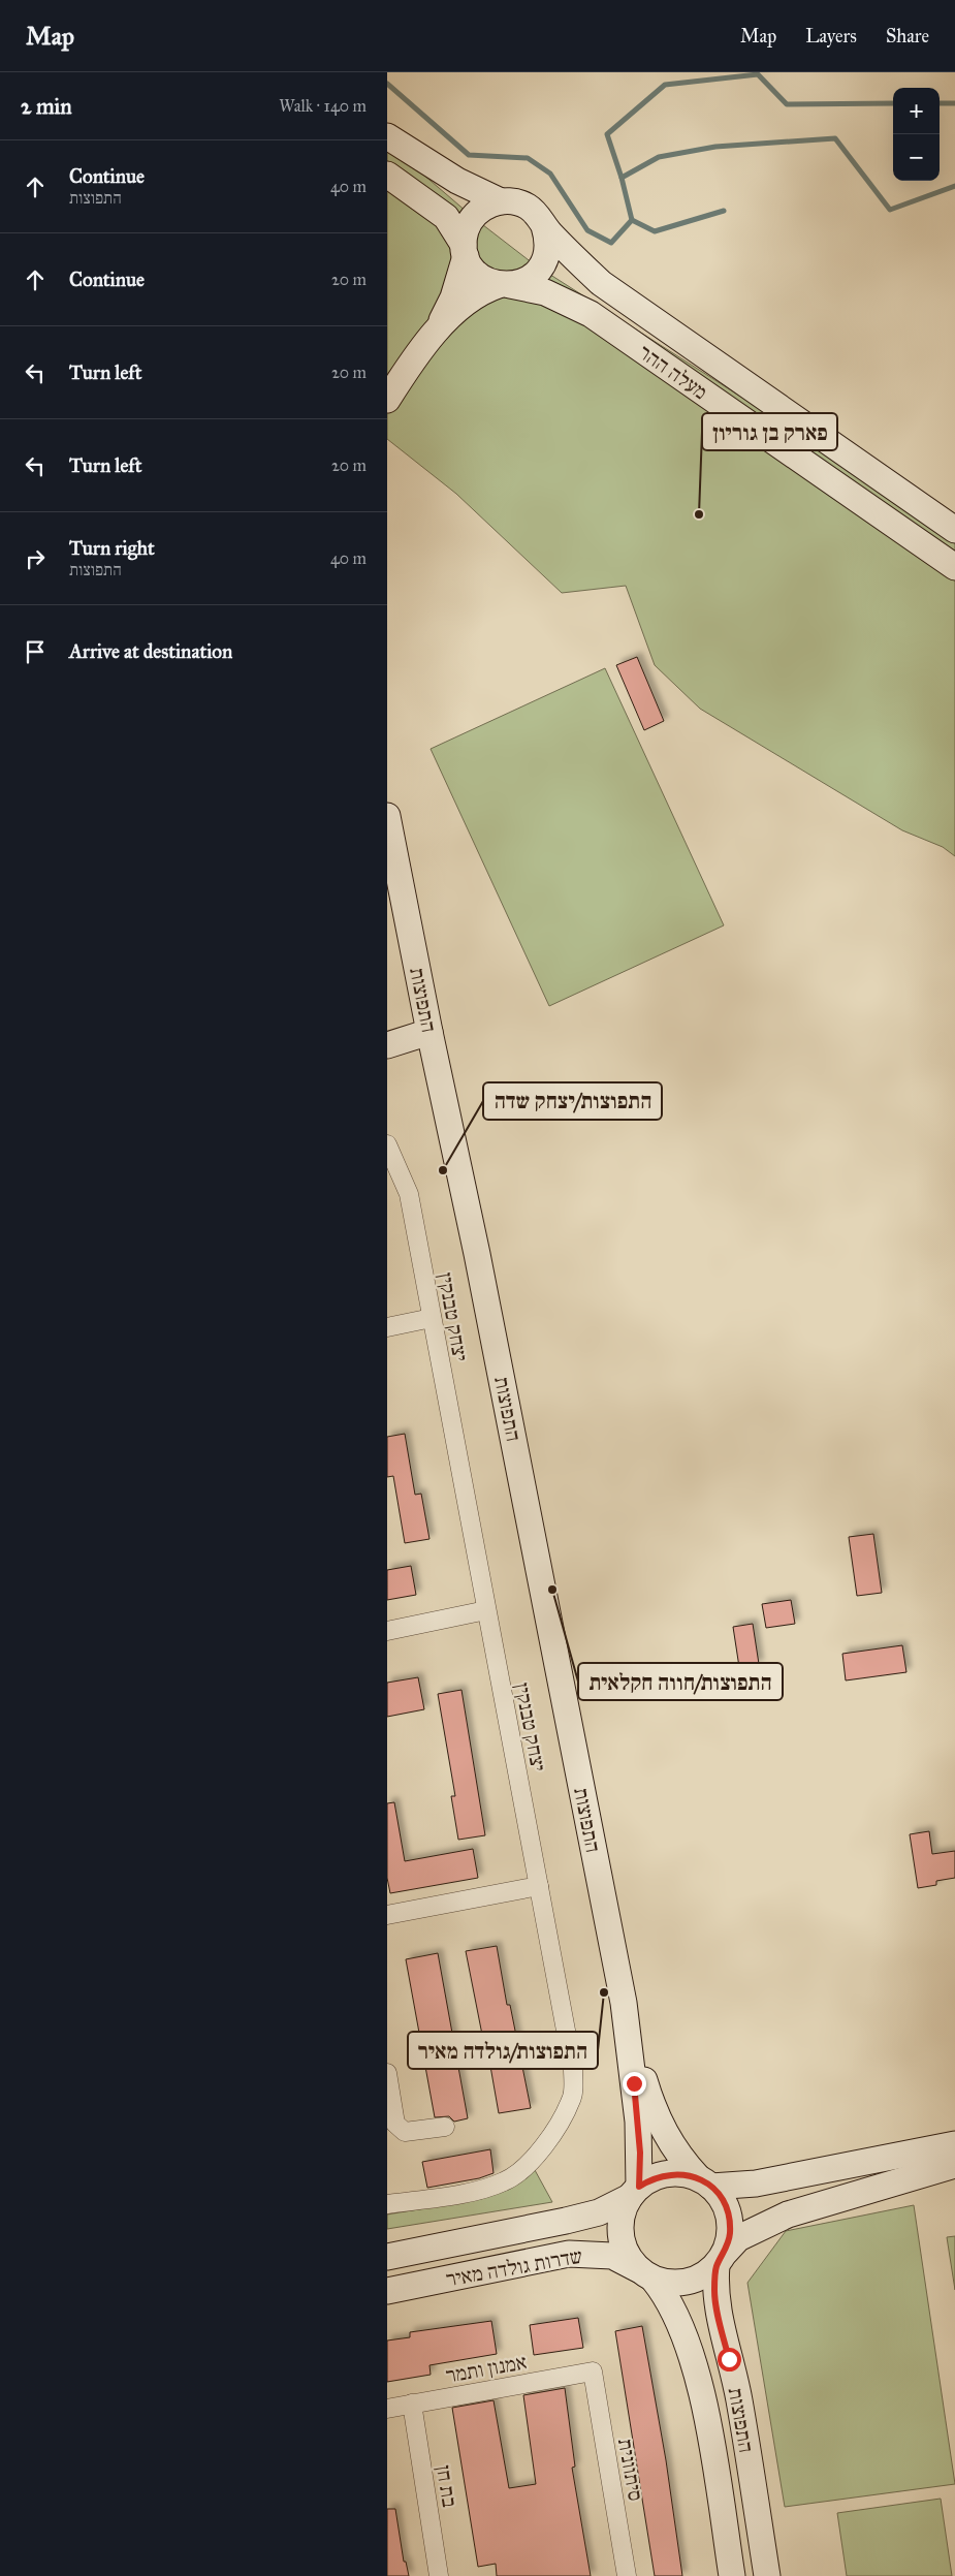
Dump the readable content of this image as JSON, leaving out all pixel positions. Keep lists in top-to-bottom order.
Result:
{
  "streets": {
    "main road": ["מעלה ההר", "התפוצות", "שדרות גולדה מאיר"],
    "street": [
      "יצחק טבנקין",
      "אמנון ותמר",
      "סיתוונית",
      "בת חן"
    ]
  },
  "crossings": [
    ["התפוצות", "שדרות גולדה מאיר"],
    ["אמנון ותמר", "סיתוונית"],
    ["אמנון ותמר", "בת חן"]
  ],
  "places": [
    "פארק בן גוריון",
    "התפוצות/יצחק שדה",
    "התפוצות/חווה חקלאית",
    "התפוצות/גולדה מאיר"
  ],
  "page": {
    "header": "Map",
    "nav": ["Map", "Layers", "Share"],
    "heading": ["2 min", "Walk · 140 m"],
    "map_buttons": ["+", "−"],
    "list": [
      ["Continue", "התפוצות", "40 m"],
      ["Continue", "20 m"],
      ["Turn left", "20 m"],
      ["Turn left", "20 m"],
      ["Turn right", "התפוצות", "40 m"],
      "Arrive at destination"
    ]
  }
}
